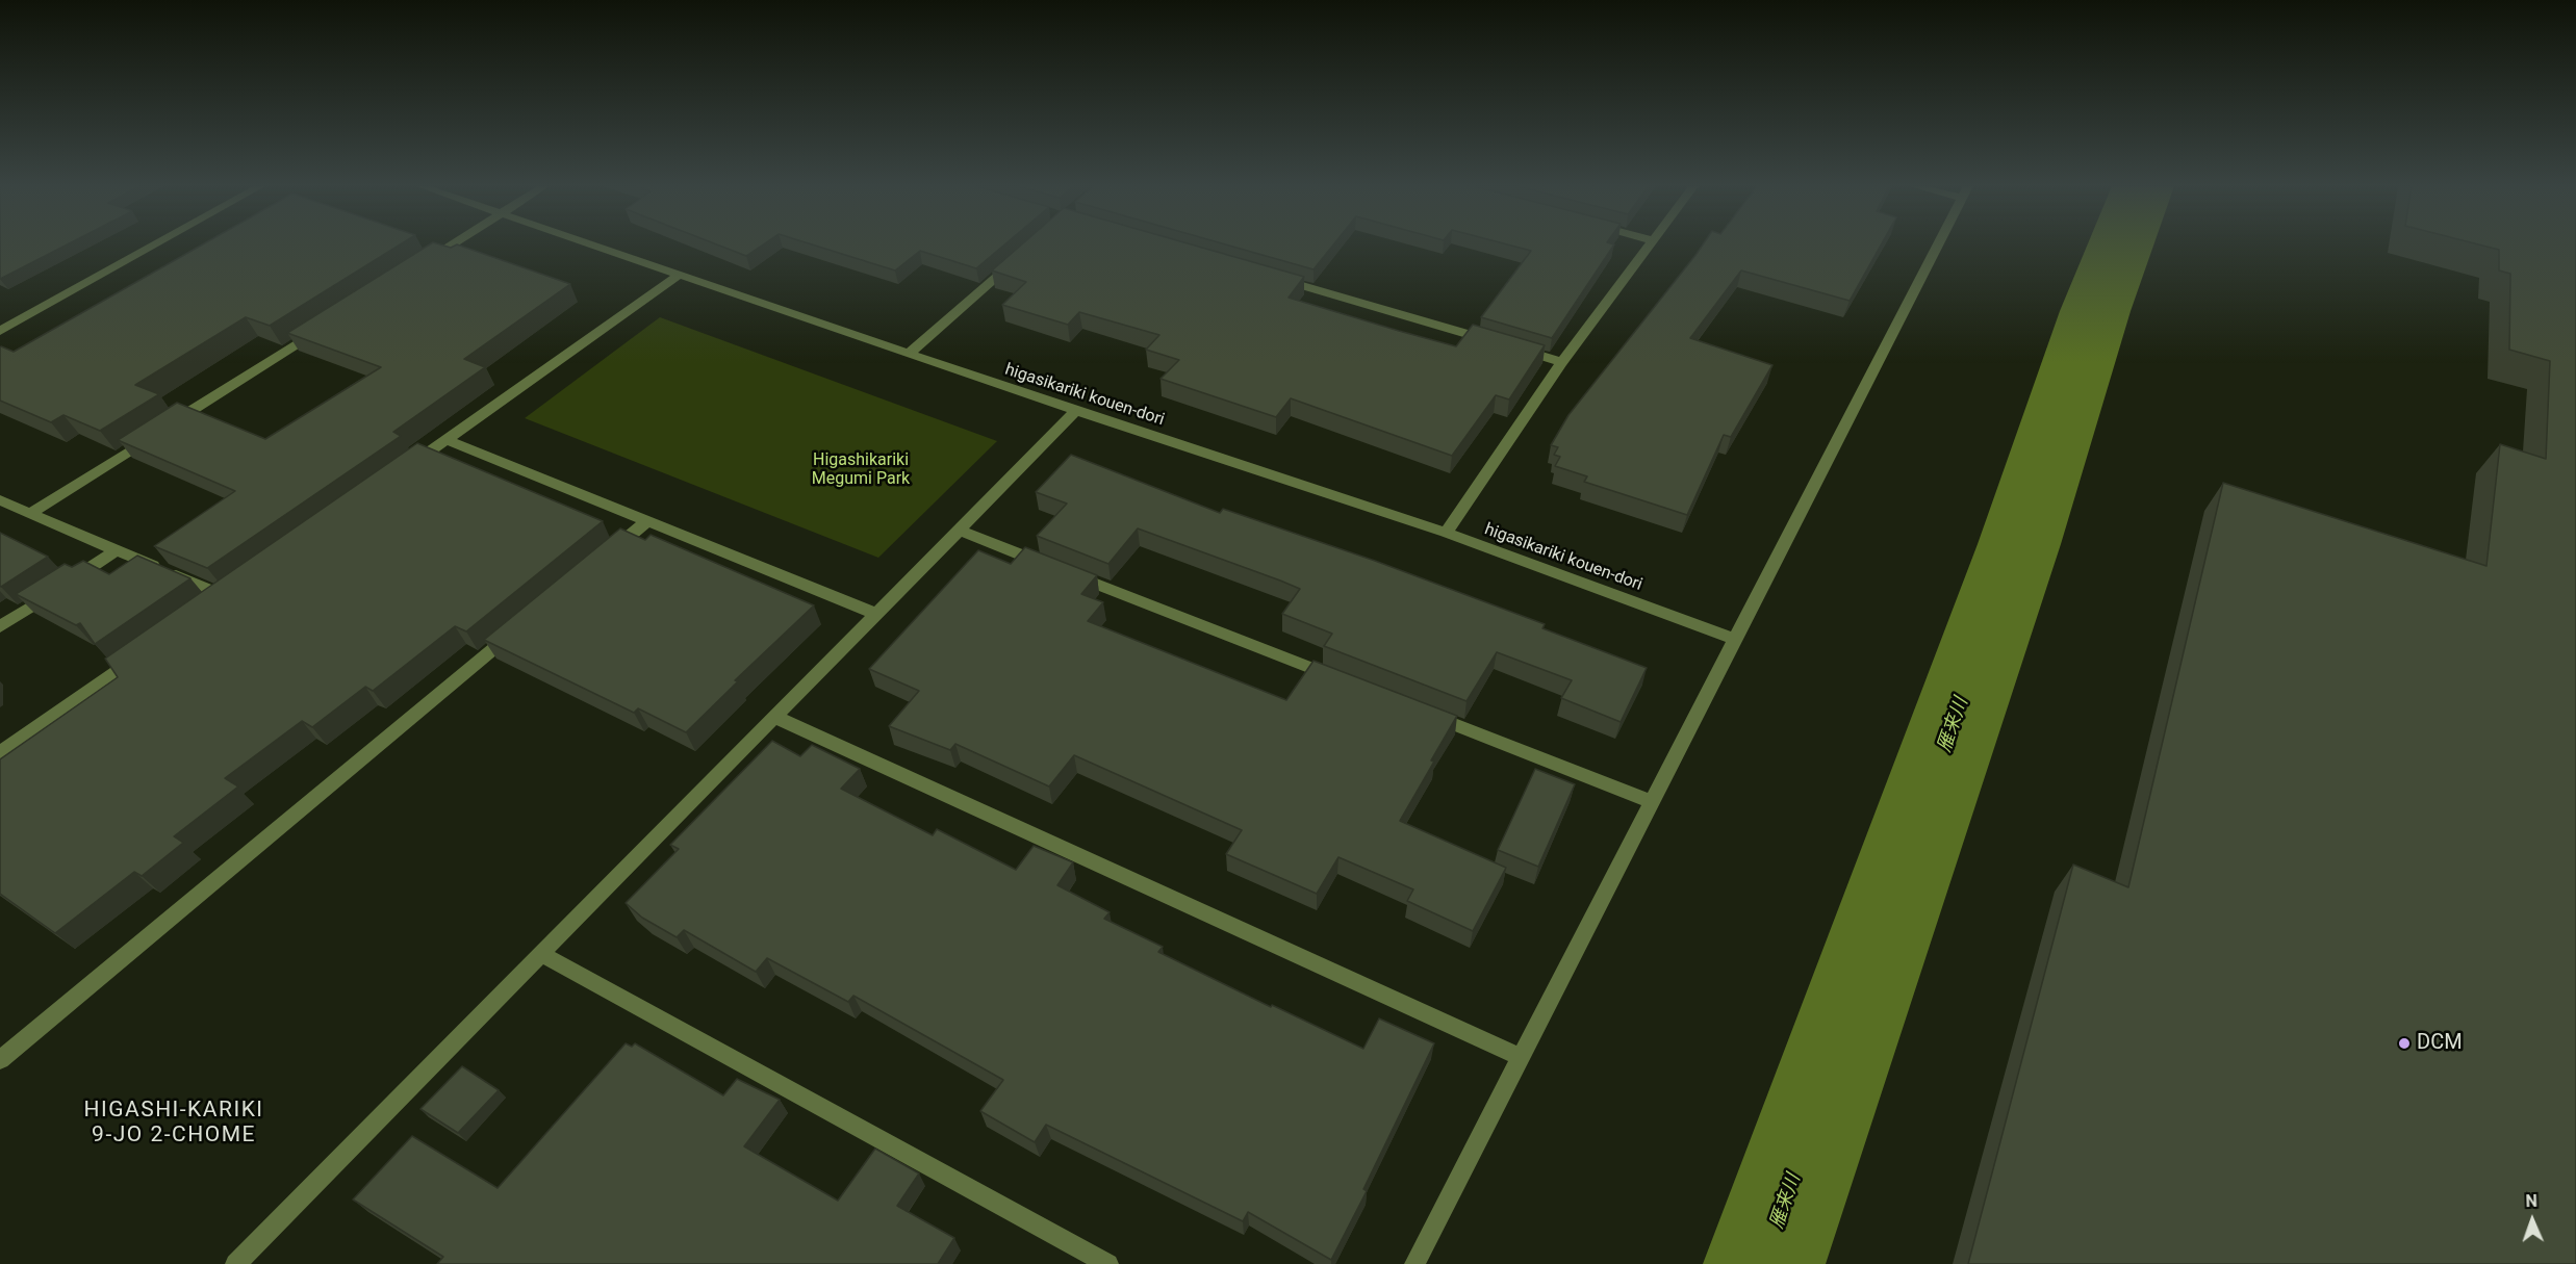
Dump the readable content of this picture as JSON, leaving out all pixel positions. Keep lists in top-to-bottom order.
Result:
{
  "streets": {
    "street": ["higasikariki kouen-dori"]
  },
  "districts": ["HIGASHI-KARIKI 9-JO 2-CHOME"],
  "water": ["雁来川"],
  "parks": ["Higashikariki Megumi Park"],
  "places": ["DCM"],
  "north": "top"
}
